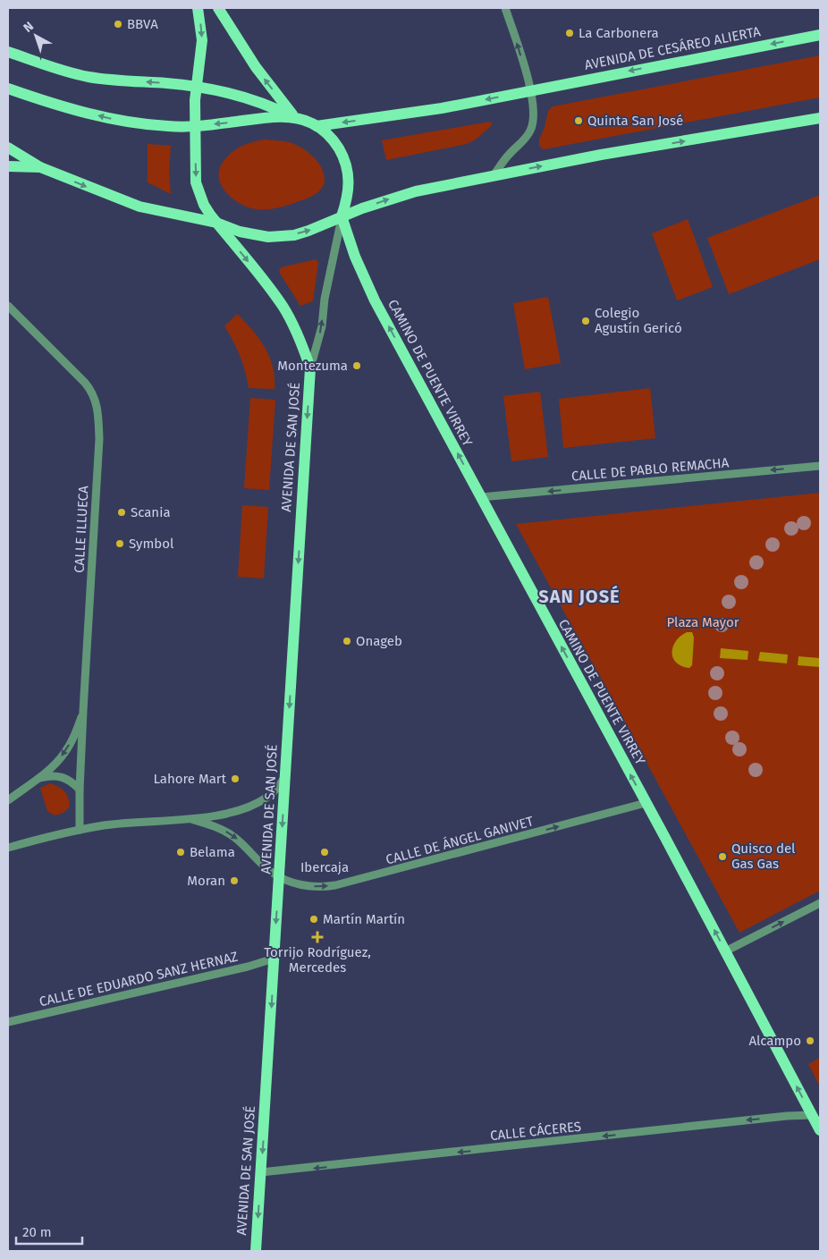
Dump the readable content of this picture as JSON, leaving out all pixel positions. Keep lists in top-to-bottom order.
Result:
{
  "streets": {
    "main road": ["AVENIDA DE CESÁREO ALIERTA", "CAMINO DE PUENTE VIRREY", "AVENIDA DE SAN JOSÉ"],
    "street": [
      "CALLE DE PABLO REMACHA",
      "CALLE ILLUECA",
      "CALLE DE ÁNGEL GANIVET",
      "CALLE DE EDUARDO SANZ HERNAZ",
      "CALLE CÁCERES"
    ]
  },
  "crossings": [
    ["AVENIDA DE CESÁREO ALIERTA", "CAMINO DE PUENTE VIRREY"],
    ["AVENIDA DE CESÁREO ALIERTA", "AVENIDA DE SAN JOSÉ"],
    ["CAMINO DE PUENTE VIRREY", "AVENIDA DE SAN JOSÉ"],
    ["CAMINO DE PUENTE VIRREY", "CALLE DE PABLO REMACHA"],
    ["CAMINO DE PUENTE VIRREY", "CALLE DE ÁNGEL GANIVET"],
    ["CAMINO DE PUENTE VIRREY", "CALLE CÁCERES"],
    ["AVENIDA DE SAN JOSÉ", "CALLE DE ÁNGEL GANIVET"],
    ["AVENIDA DE SAN JOSÉ", "CALLE DE EDUARDO SANZ HERNAZ"],
    ["AVENIDA DE SAN JOSÉ", "CALLE CÁCERES"]
  ],
  "one_way": [
    "CAMINO DE PUENTE VIRREY",
    "CALLE DE PABLO REMACHA",
    "CALLE DE ÁNGEL GANIVET",
    "CALLE CÁCERES"
  ],
  "districts": ["SAN JOSÉ"],
  "parks": ["Plaza Mayor"],
  "places": {
    "other": [
      "BBVA",
      "La Carbonera",
      "Quinta San José",
      "Colegio Agustín Gericó",
      "Montezuma",
      "Scania",
      "Symbol",
      "Onageb",
      "Lahore Mart",
      "Belama",
      "Ibercaja",
      "Quisco del Gas Gas",
      "Moran",
      "Martín Martín",
      "Alcampo"
    ],
    "health": ["Torrijo Rodríguez, Mercedes"]
  },
  "scale_bar": "20 m",
  "north": "top left"
}
